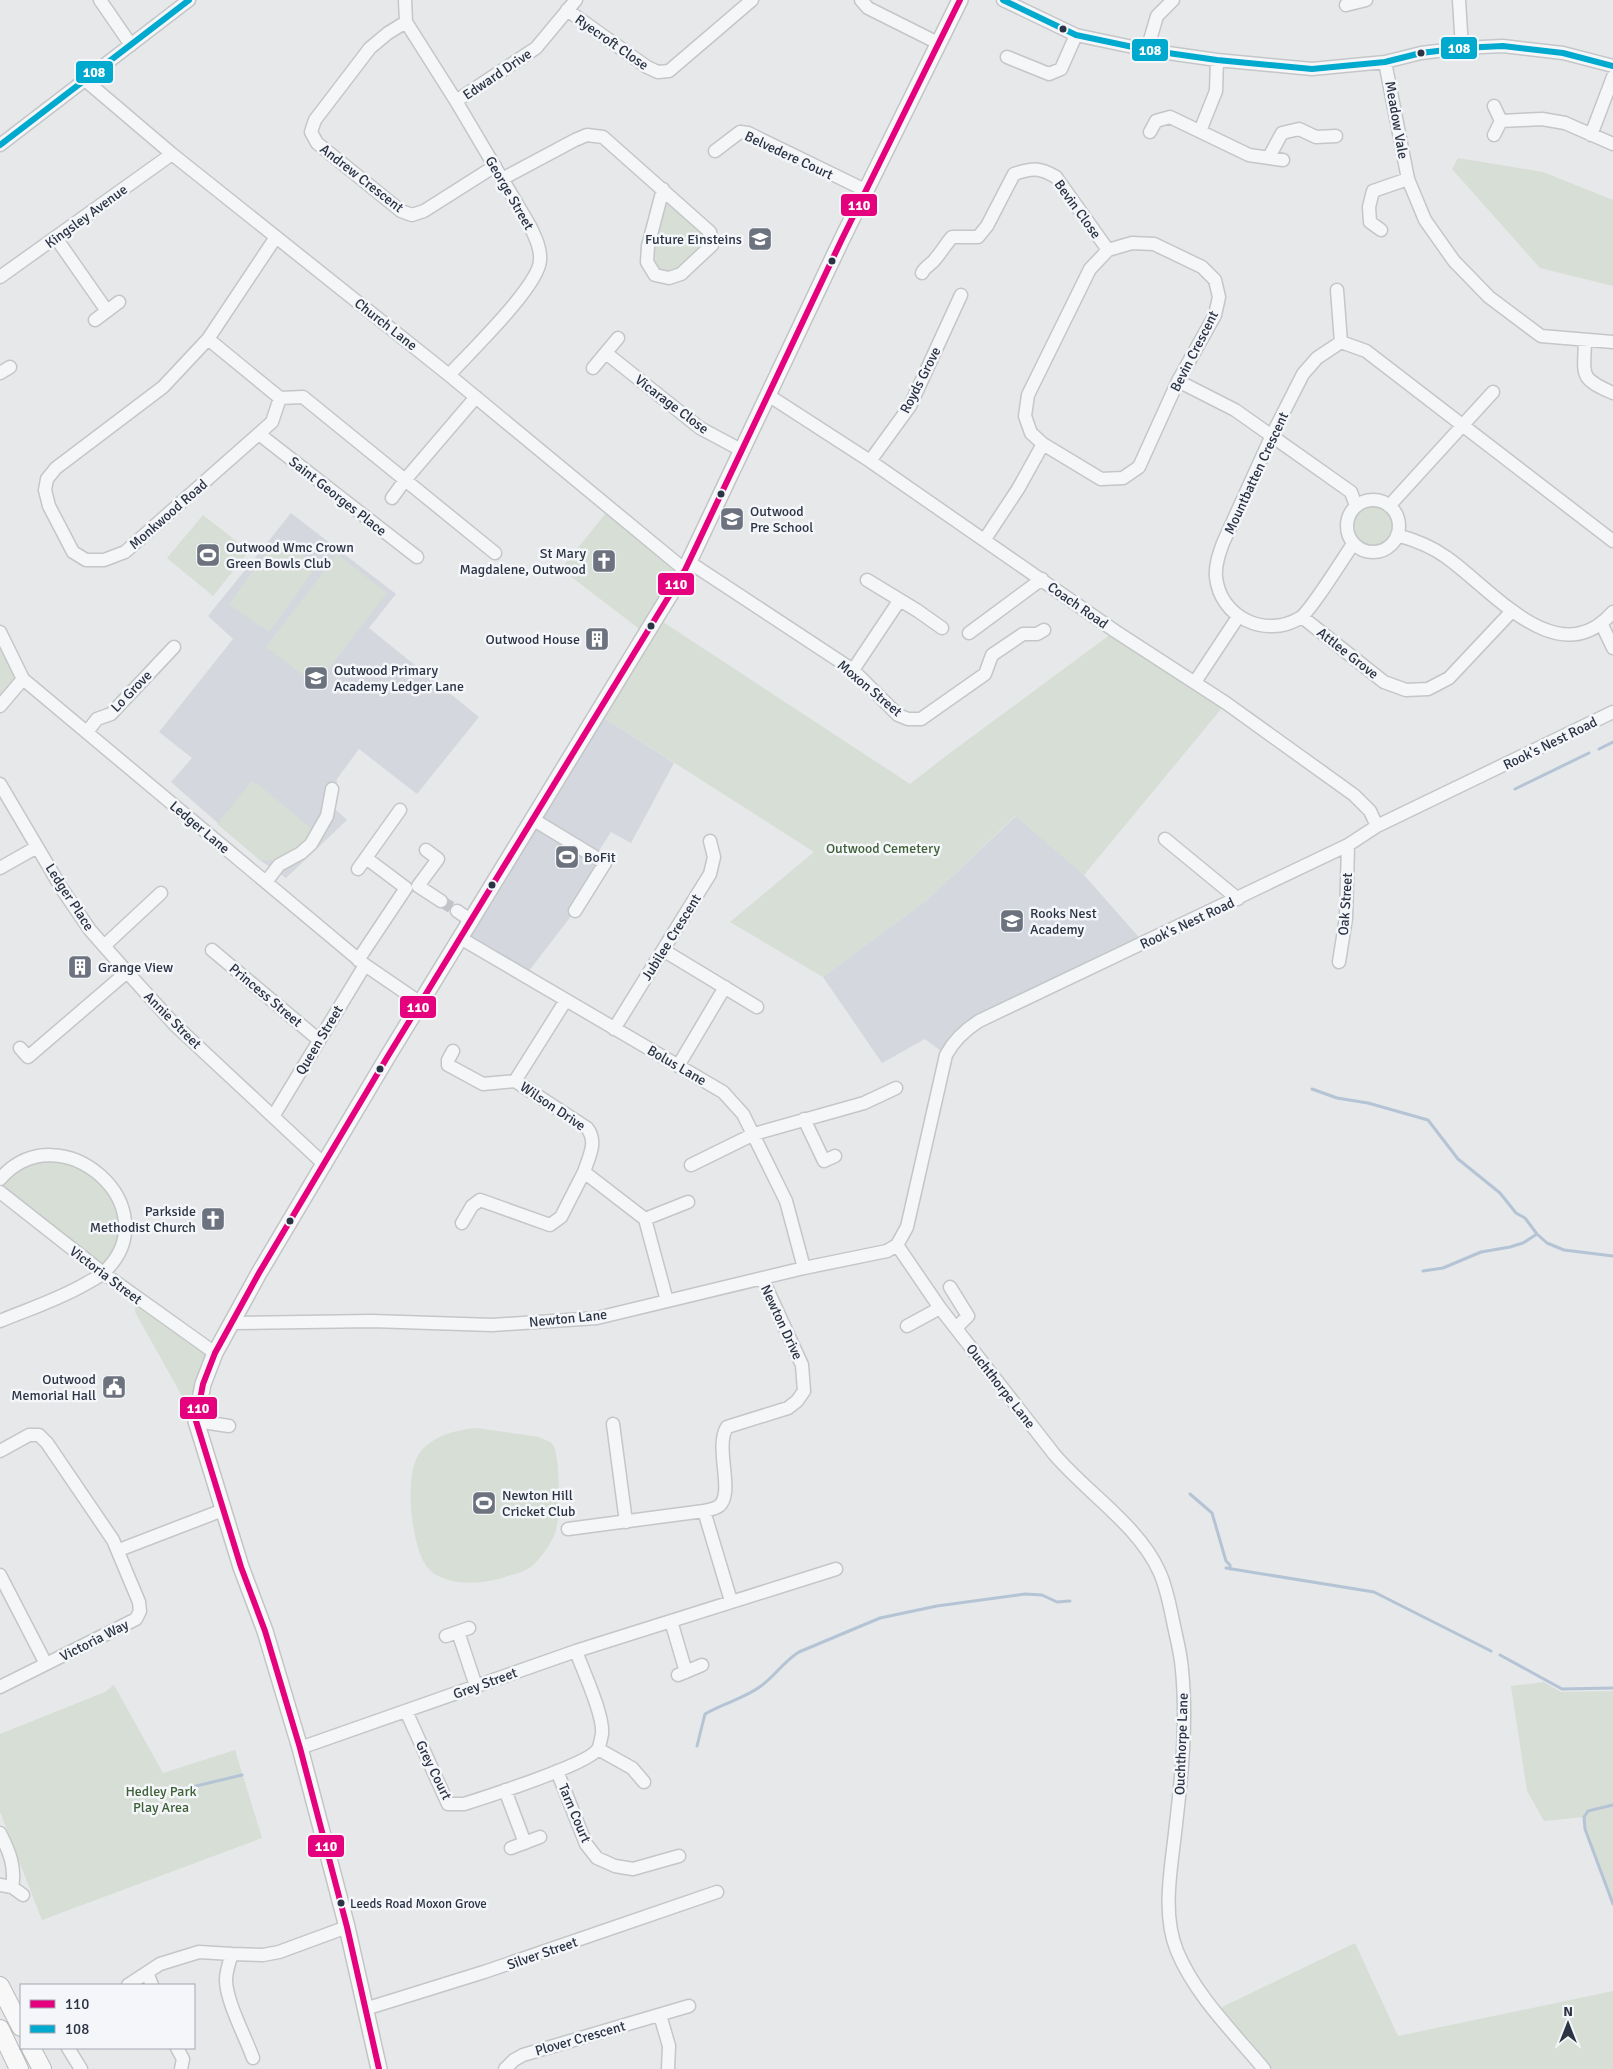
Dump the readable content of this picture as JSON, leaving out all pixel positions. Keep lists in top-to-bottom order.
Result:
{
  "streets": {
    "street": [
      "Ryecroft Close",
      "Edward Drive",
      "Meadow Vale",
      "Belvedere Court",
      "Andrew Crescent",
      "George Street",
      "Bevin Close",
      "Kingsley Avenue",
      "Church Lane",
      "Bevin Crescent",
      "Royds Grove",
      "Vicarage Close",
      "Mountbatten Crescent",
      "Saint Georges Place",
      "Monkwood Road",
      "Coach Road",
      "Attlee Grove",
      "Moxon Street",
      "Lo Grove",
      "Rook's Nest Road",
      "Ledger Lane",
      "Ledger Place",
      "Oak Street",
      "Jubilee Crescent",
      "Princess Street",
      "Annie Street",
      "Queen Street",
      "Bolus Lane",
      "Wilson Drive",
      "Victoria Street",
      "Newton Lane",
      "Newton Drive",
      "Ouchthorpe Lane",
      "Victoria Way",
      "Grey Street",
      "Grey Court",
      "Tarn Court",
      "Silver Street",
      "Plover Crescent"
    ]
  },
  "crossings": [
    ["Ryecroft Close", "Edward Drive"],
    ["Edward Drive", "George Street"],
    ["Andrew Crescent", "George Street"],
    ["George Street", "Church Lane"],
    ["Bevin Close", "Bevin Crescent"],
    ["Kingsley Avenue", "Church Lane"],
    ["Church Lane", "Monkwood Road"],
    ["Church Lane", "Moxon Street"],
    ["Royds Grove", "Coach Road"],
    ["Saint Georges Place", "Monkwood Road"],
    ["Coach Road", "Rook's Nest Road"],
    ["Lo Grove", "Ledger Lane"],
    ["Rook's Nest Road", "Oak Street"],
    ["Rook's Nest Road", "Newton Lane"],
    ["Rook's Nest Road", "Ouchthorpe Lane"],
    ["Ledger Lane", "Queen Street"],
    ["Ledger Place", "Annie Street"],
    ["Jubilee Crescent", "Bolus Lane"],
    ["Princess Street", "Queen Street"],
    ["Annie Street", "Queen Street"],
    ["Bolus Lane", "Wilson Drive"],
    ["Bolus Lane", "Newton Lane"],
    ["Newton Lane", "Newton Drive"],
    ["Newton Lane", "Ouchthorpe Lane"],
    ["Grey Street", "Grey Court"],
    ["Grey Court", "Tarn Court"]
  ],
  "parks": ["Outwood Cemetery", "Hedley Park Play Area"],
  "places": {
    "school or university": [
      "Future Einsteins",
      "Outwood Pre School",
      "Outwood Primary Academy Ledger Lane",
      "Rooks Nest Academy"
    ],
    "sports": ["Outwood Wmc Crown Green Bowls Club", "BoFit", "Newton Hill Cricket Club"],
    "church": ["St Mary Magdalene, Outwood", "Parkside Methodist Church"],
    "building": ["Outwood House", "Grange View"],
    "public building": ["Outwood Memorial Hall"],
    "other": ["Leeds Road Moxon Grove"]
  },
  "lines": ["transit line 110", "transit line 108"],
  "legend": ["110", "108"],
  "north": "top"
}
